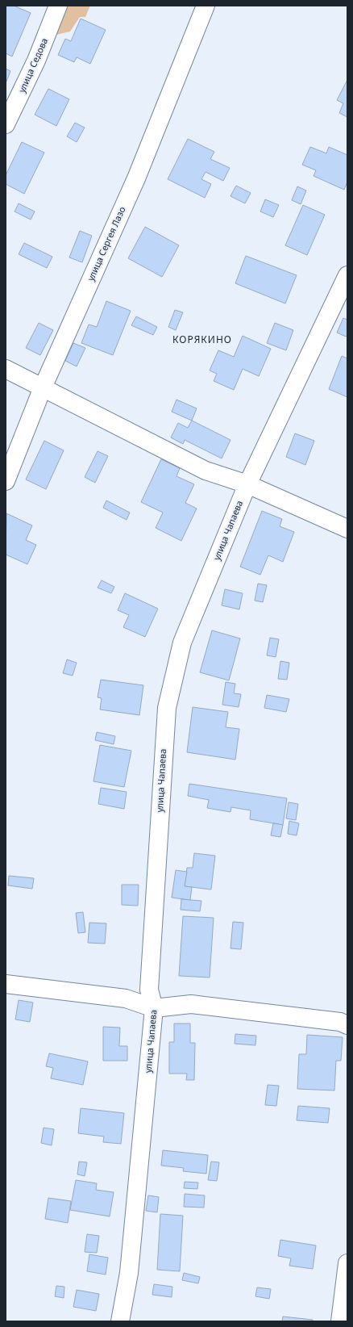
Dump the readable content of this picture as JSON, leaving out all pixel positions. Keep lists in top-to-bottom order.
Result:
{
  "streets": {
    "street": ["улица Седова", "улица Сергея Лазо", "улица Чапаева"]
  },
  "districts": ["КОРЯКИНО"]
}
